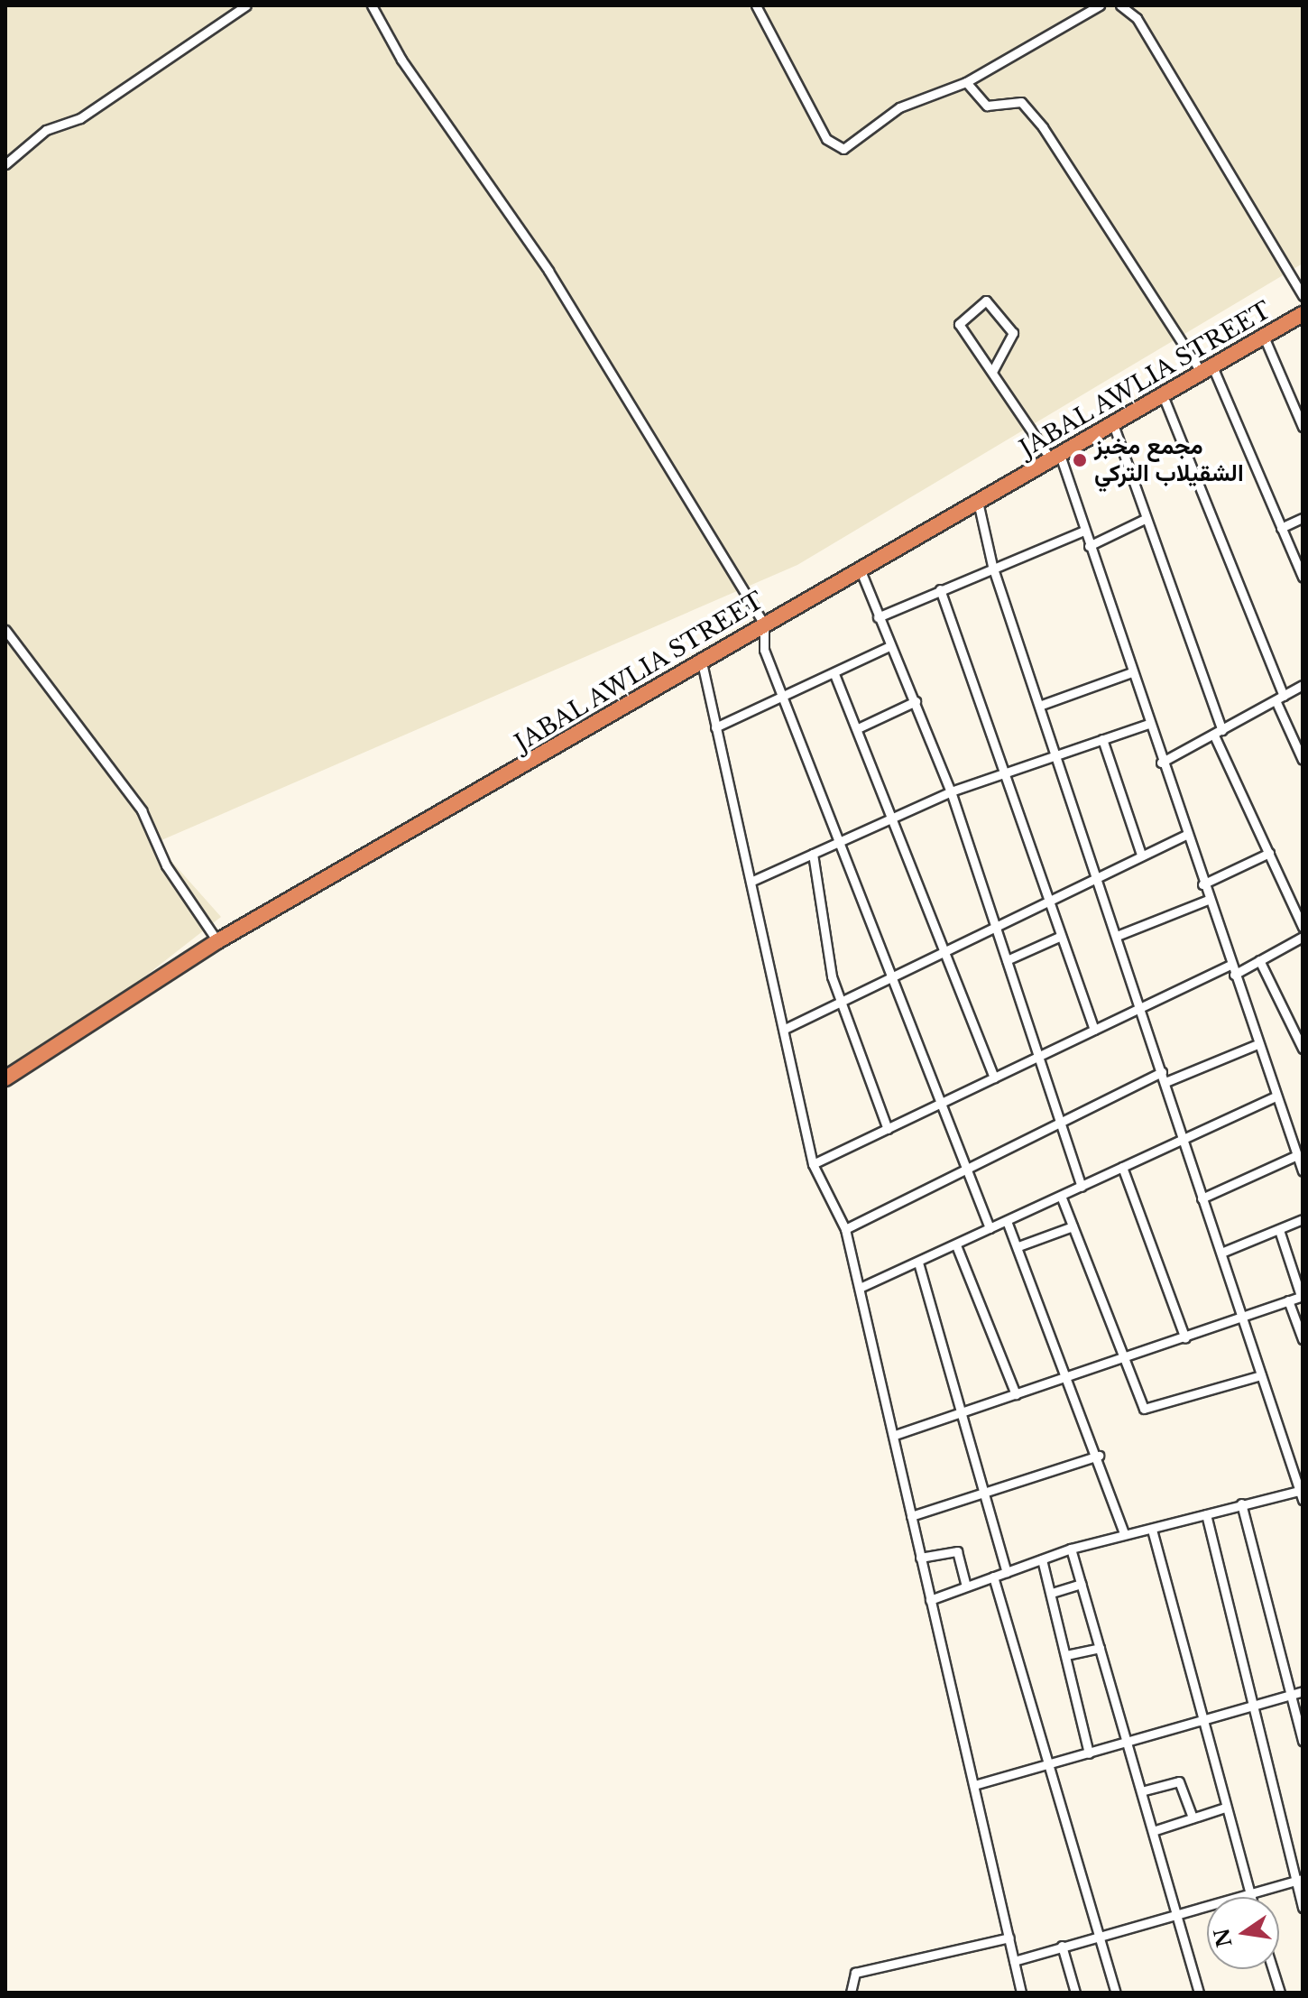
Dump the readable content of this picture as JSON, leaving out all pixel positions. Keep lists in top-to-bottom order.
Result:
{
  "streets": {
    "highway": ["JABAL AWLIA STREET"]
  },
  "places": ["مجمع مخبز الشقيلاب التركي"],
  "north": "left"
}
